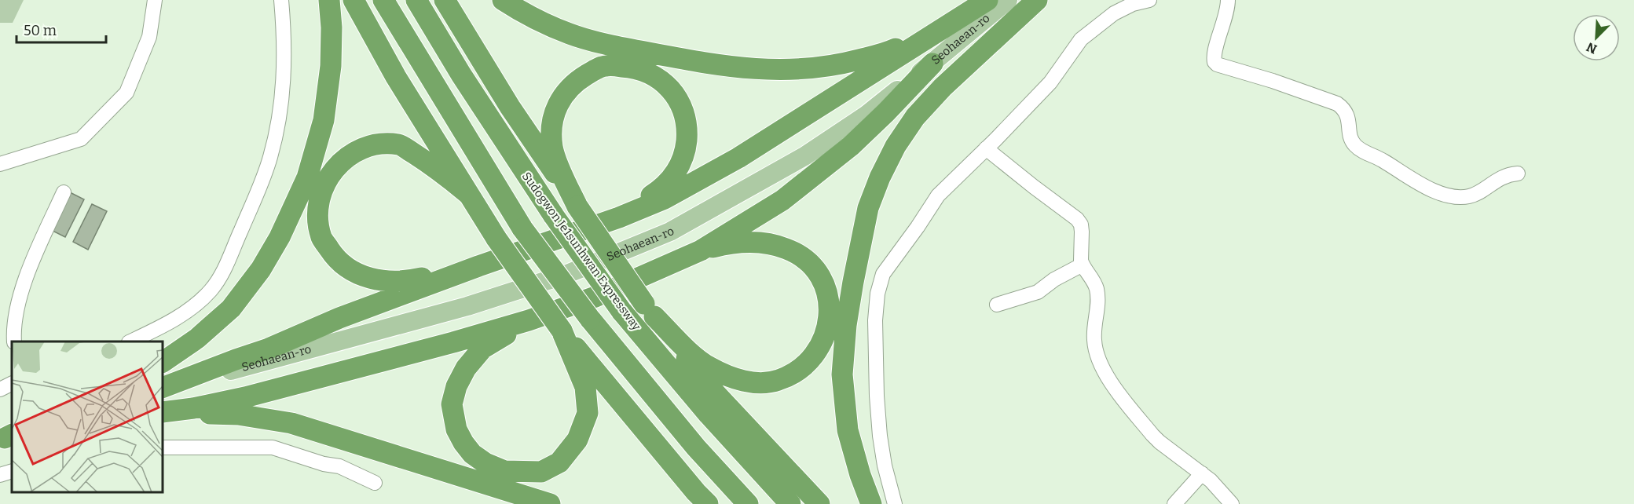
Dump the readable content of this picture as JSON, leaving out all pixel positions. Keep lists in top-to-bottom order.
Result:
{
  "streets": {
    "highway": ["Sudogwon Je1sunhwan Expressway"],
    "main road": ["Seohaean-ro"]
  },
  "scale_bar": "50 m",
  "north": "bottom left"
}
